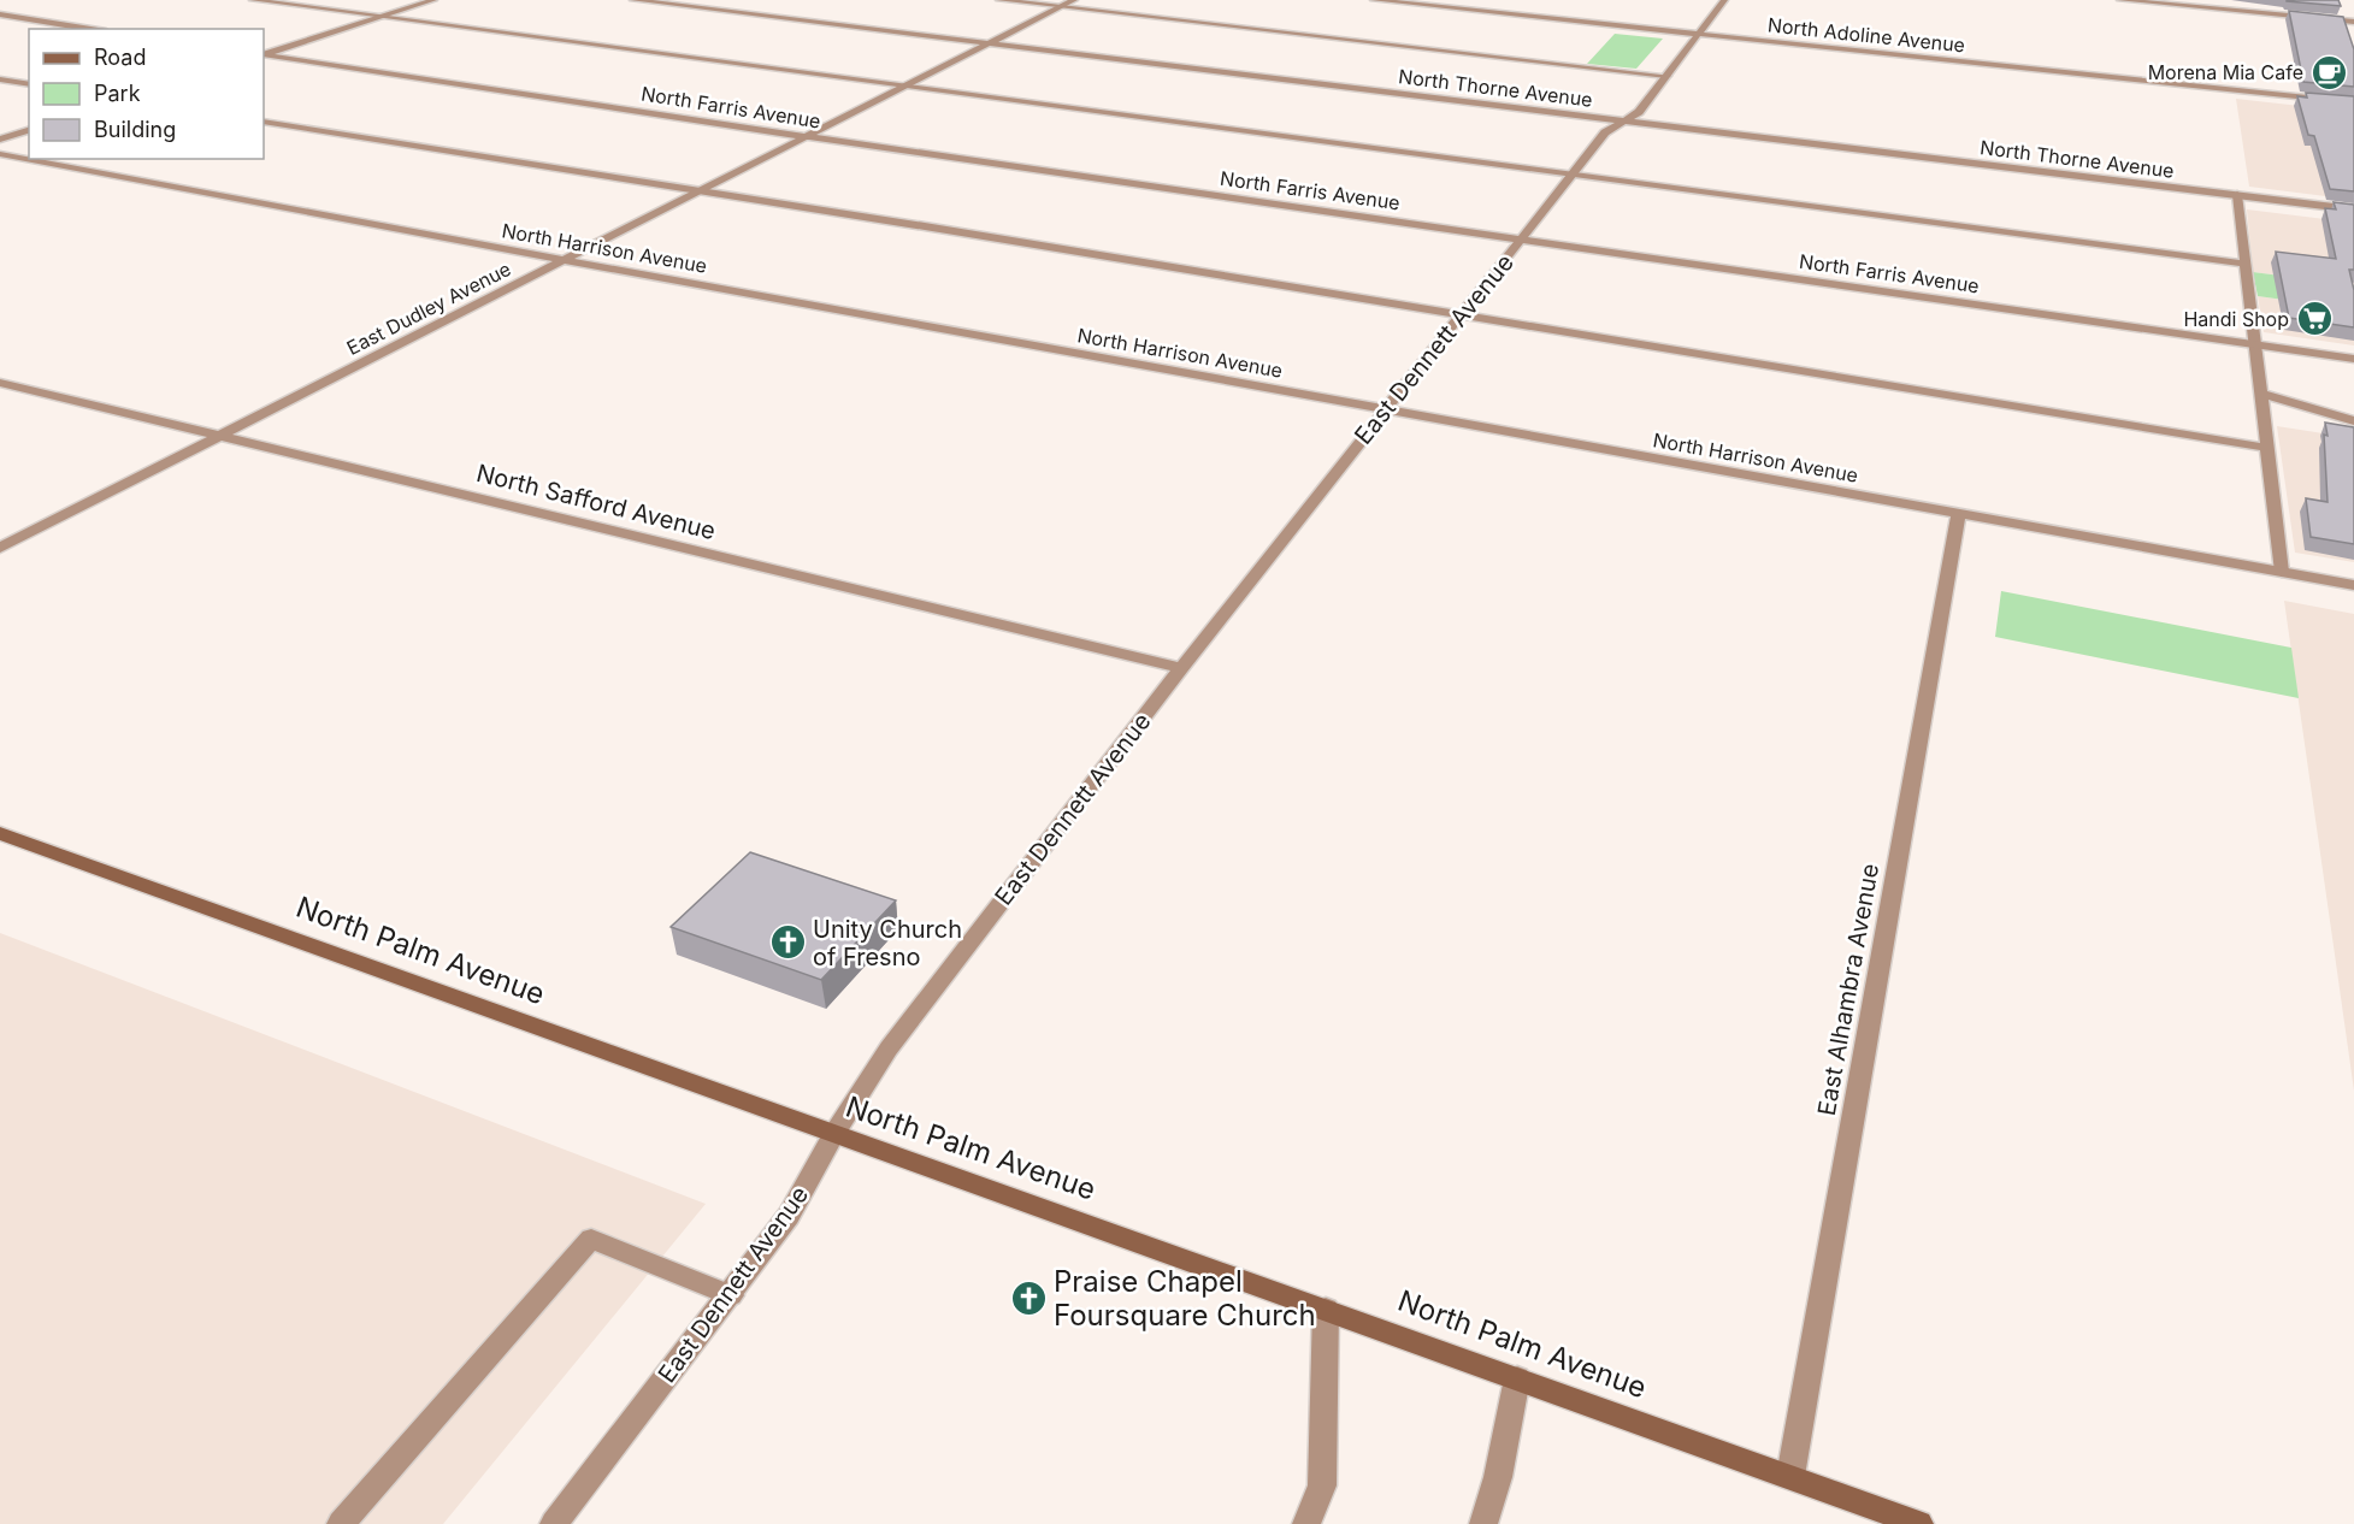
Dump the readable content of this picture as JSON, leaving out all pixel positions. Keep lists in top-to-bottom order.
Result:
{
  "streets": {
    "main road": ["North Palm Avenue"],
    "street": [
      "North Adoline Avenue",
      "North Thorne Avenue",
      "North Farris Avenue",
      "North Harrison Avenue",
      "East Dudley Avenue",
      "East Dennett Avenue",
      "North Safford Avenue",
      "East Alhambra Avenue"
    ]
  },
  "crossings": [
    ["North Adoline Avenue", "East Dennett Avenue"],
    ["North Thorne Avenue", "East Dudley Avenue"],
    ["North Thorne Avenue", "East Dennett Avenue"],
    ["North Farris Avenue", "East Dudley Avenue"],
    ["North Farris Avenue", "East Dennett Avenue"],
    ["North Harrison Avenue", "East Dudley Avenue"],
    ["North Harrison Avenue", "East Dennett Avenue"],
    ["North Harrison Avenue", "East Alhambra Avenue"],
    ["East Dudley Avenue", "North Safford Avenue"],
    ["East Dennett Avenue", "North Safford Avenue"],
    ["East Dennett Avenue", "North Palm Avenue"],
    ["North Palm Avenue", "East Alhambra Avenue"]
  ],
  "places": {
    "cafe": ["Morena Mia Cafe"],
    "supermarket": ["Handi Shop"],
    "church": ["Unity Church of Fresno", "Praise Chapel Foursquare Church"]
  },
  "legend": ["Road", "Park", "Building"]
}
